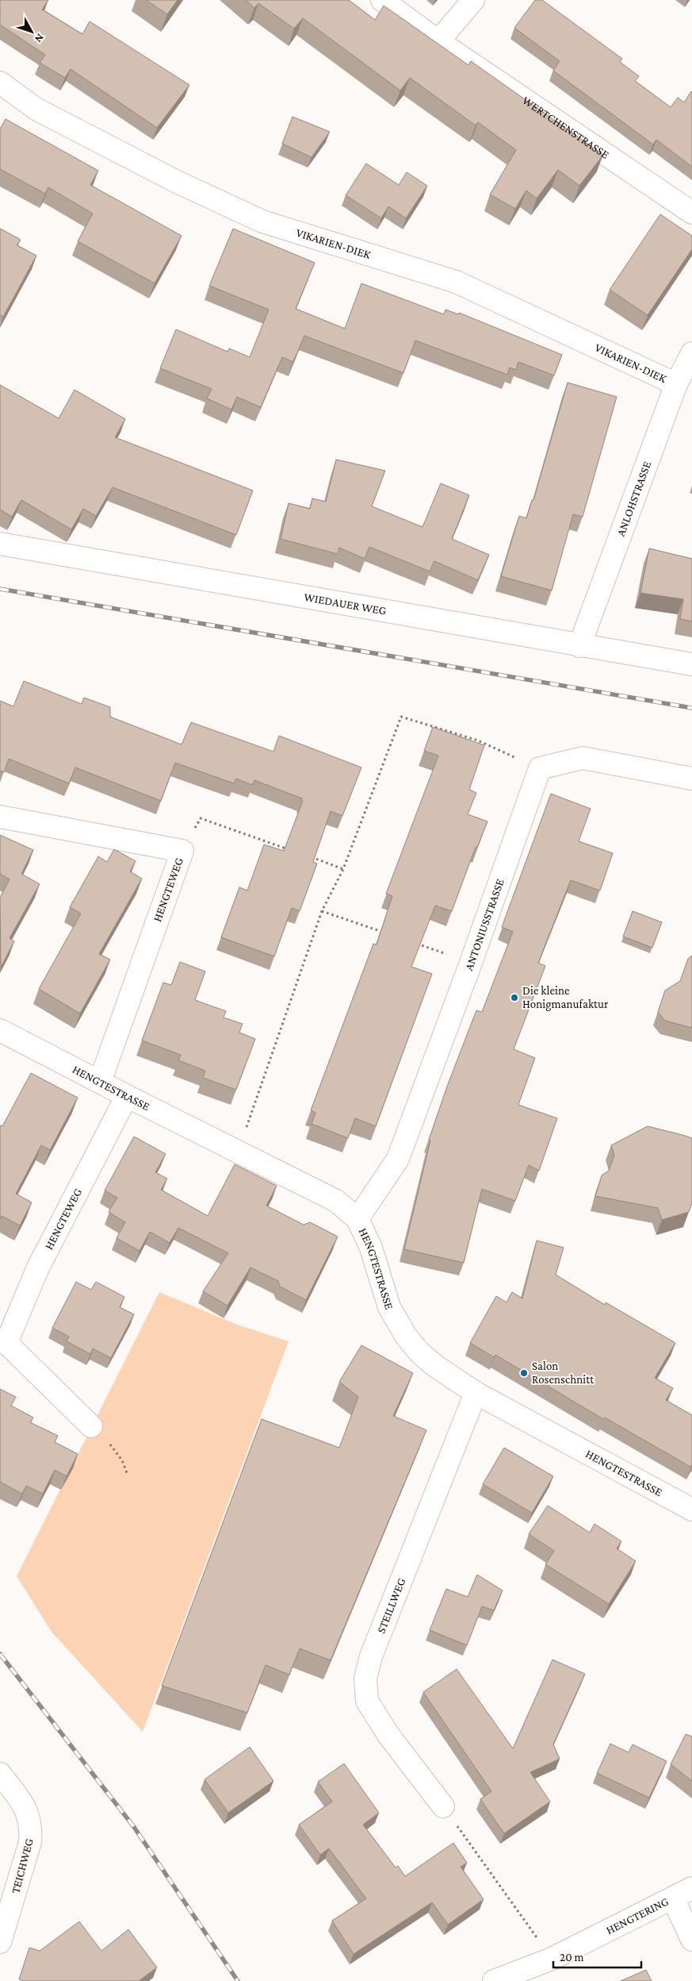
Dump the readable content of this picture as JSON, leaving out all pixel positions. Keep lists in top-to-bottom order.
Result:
{
  "streets": {
    "street": [
      "WERTCHENSTRASSE",
      "VIKARIEN-DIEK",
      "ANLOHSTRASSE",
      "WIEDAUER WEG",
      "HENGTEWEG",
      "ANTONIUSSTRASSE",
      "HENGTESTRASSE",
      "STEILLWEG",
      "TEICHWEG",
      "HENGTERING"
    ]
  },
  "crossings": [
    ["VIKARIEN-DIEK", "ANLOHSTRASSE"],
    ["ANLOHSTRASSE", "WIEDAUER WEG"],
    ["HENGTEWEG", "HENGTESTRASSE"],
    ["ANTONIUSSTRASSE", "HENGTESTRASSE"],
    ["HENGTESTRASSE", "STEILLWEG"]
  ],
  "places": ["Die kleine Honigmanufaktur", "Salon Rosenschnitt"],
  "scale_bar": "20 m",
  "north": "bottom right"
}
